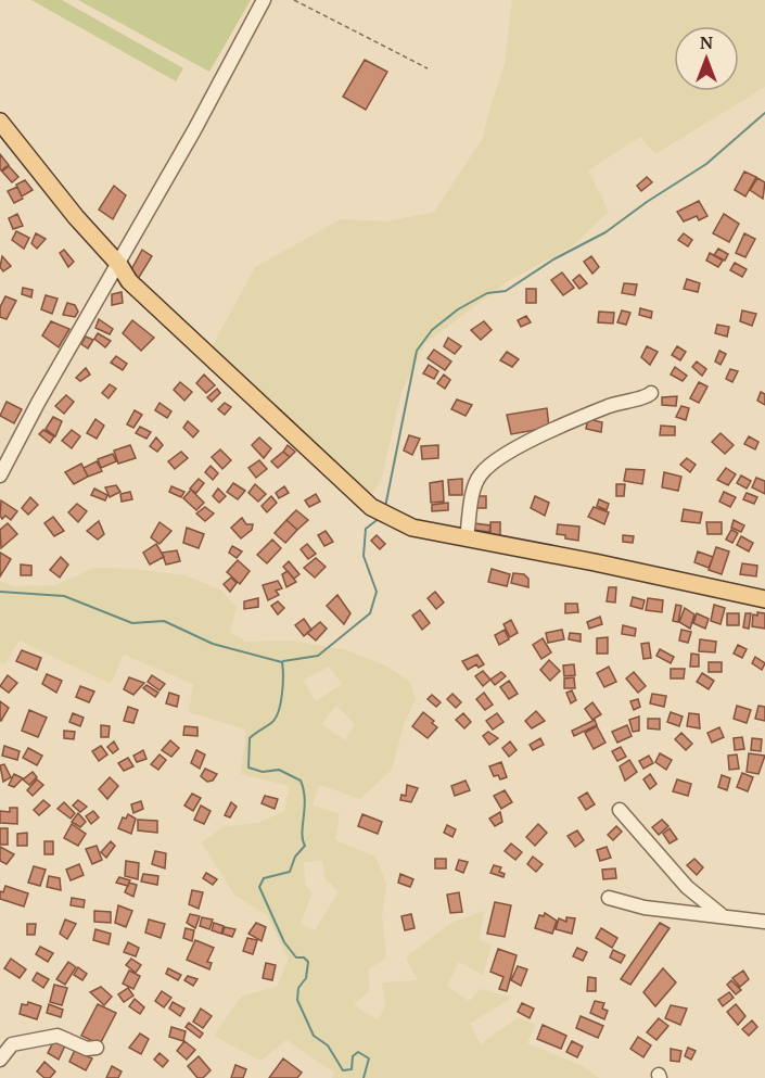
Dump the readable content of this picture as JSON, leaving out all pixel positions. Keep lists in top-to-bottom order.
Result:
{
  "north": "top"
}
